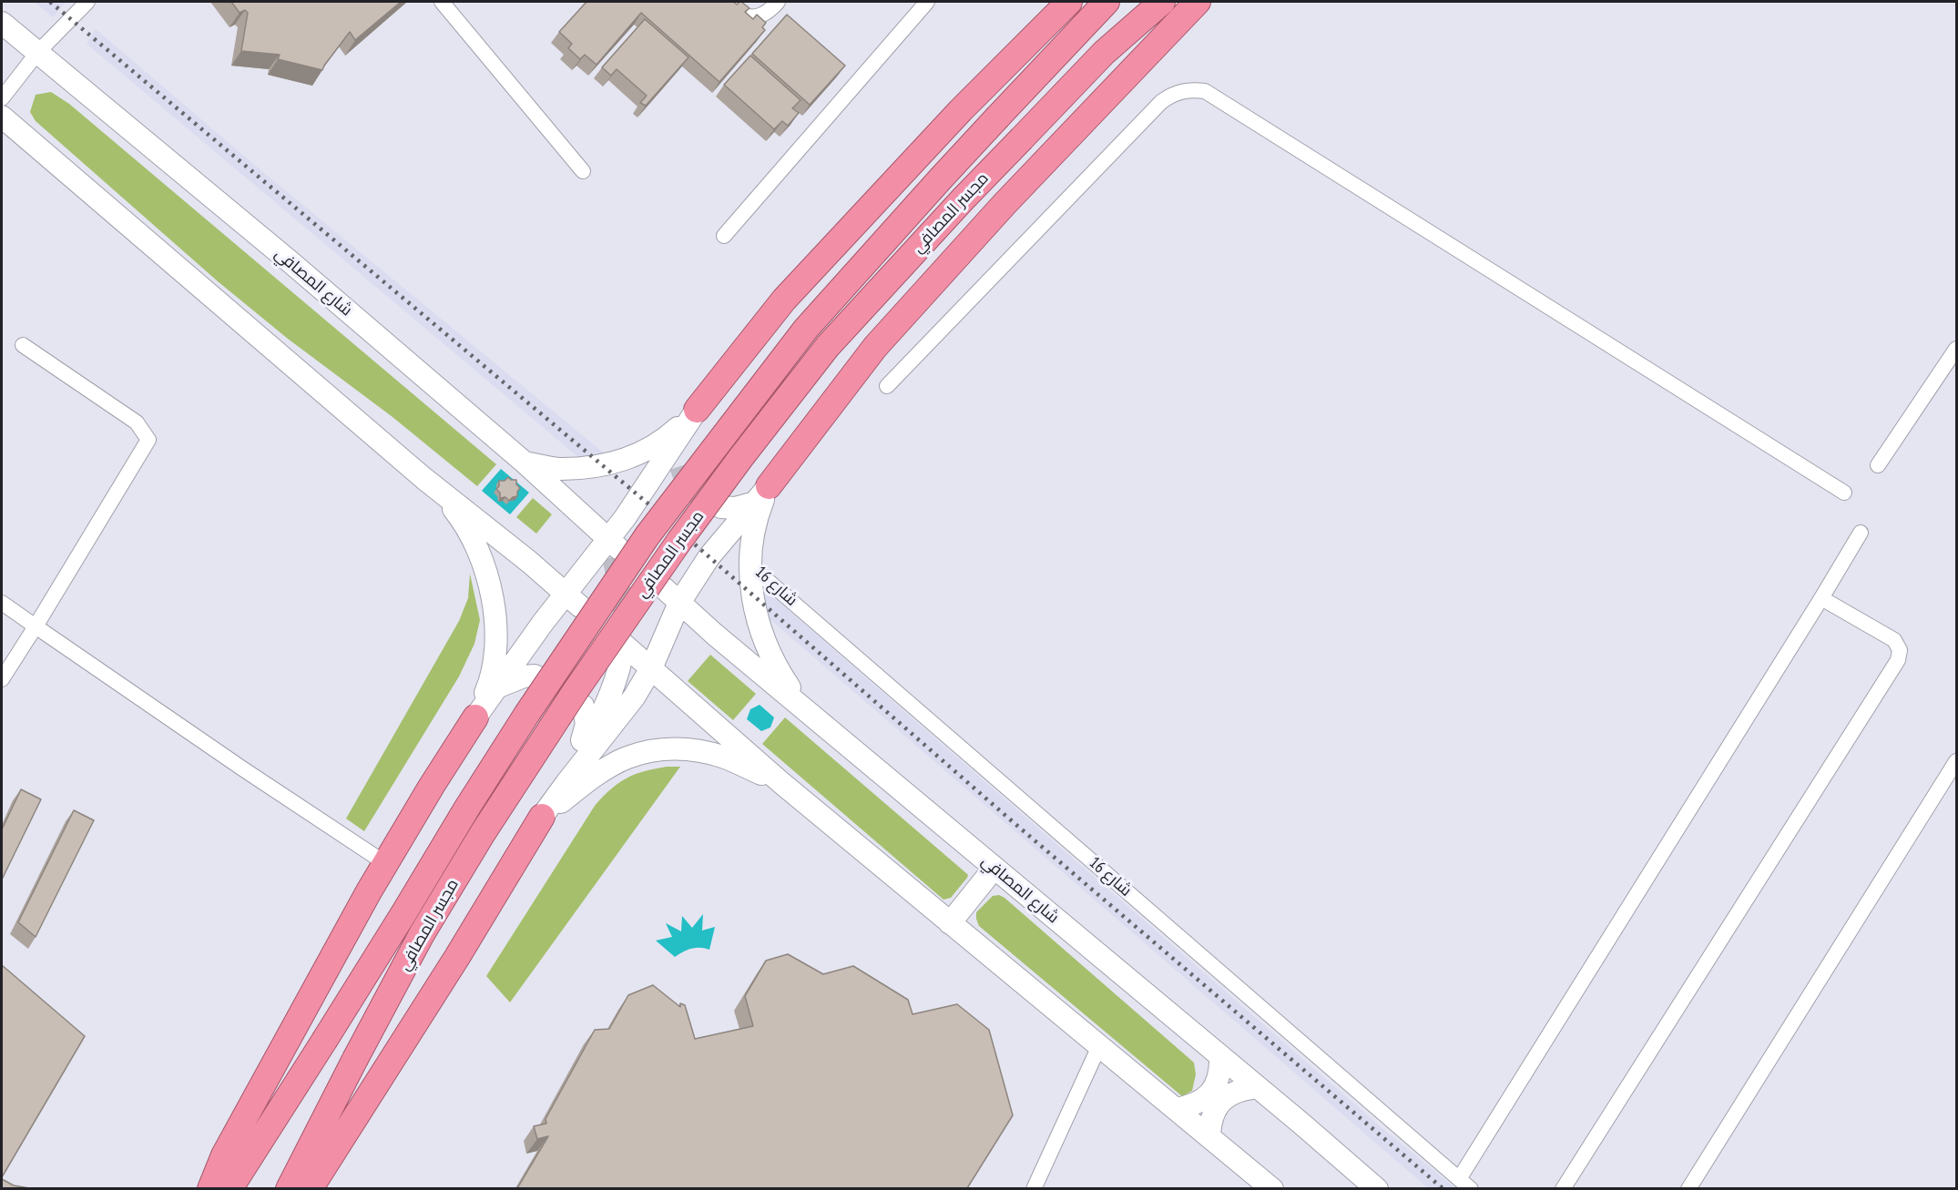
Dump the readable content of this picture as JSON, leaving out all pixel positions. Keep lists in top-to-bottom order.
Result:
{
  "streets": {
    "highway": ["مجسر المصافي"],
    "main road": ["شارع المصافي"],
    "street": ["شارع 16"]
  }
}
